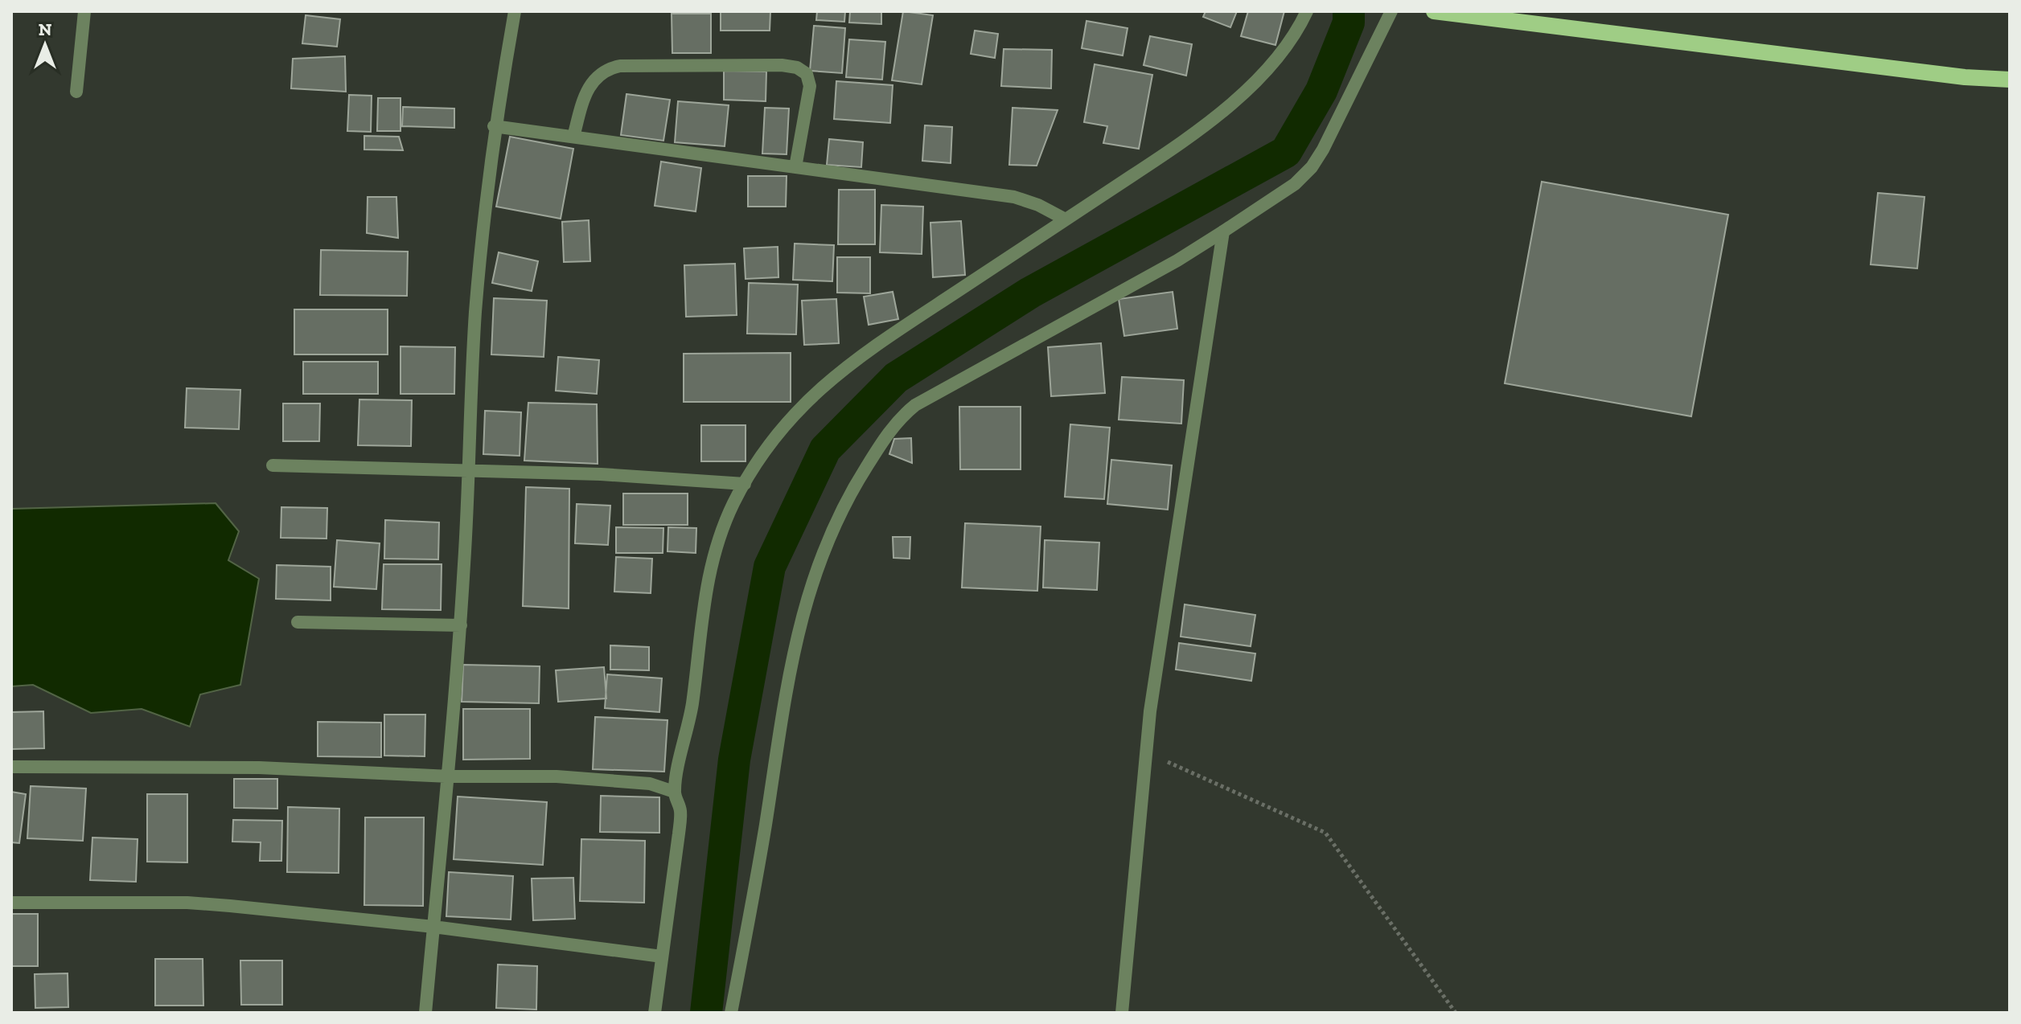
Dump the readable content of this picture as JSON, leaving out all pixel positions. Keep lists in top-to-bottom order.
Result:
{
  "north": "top"
}
